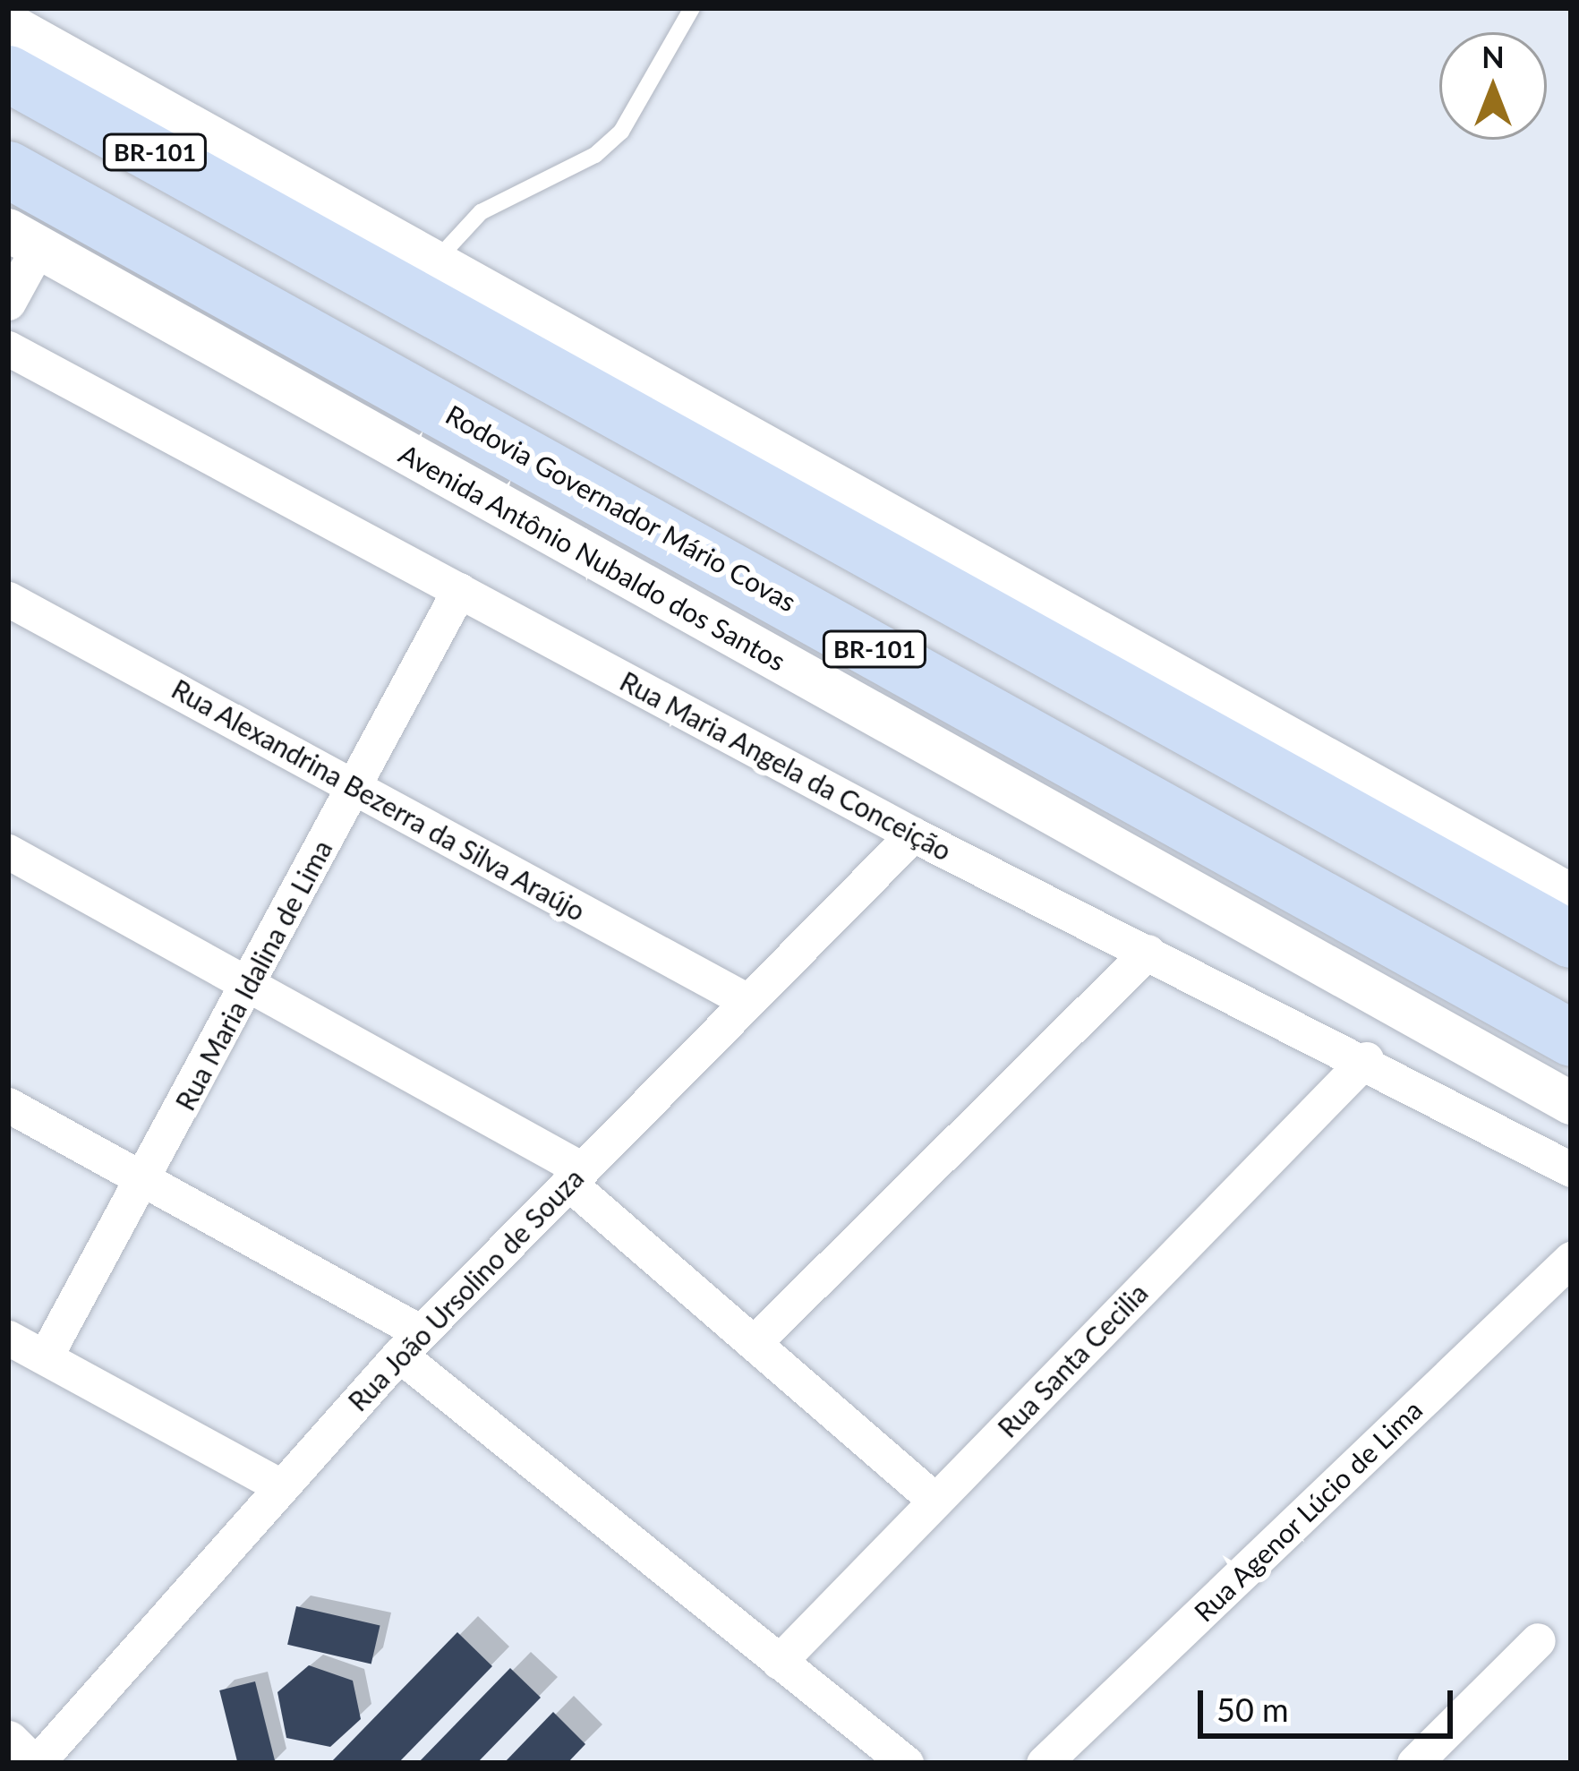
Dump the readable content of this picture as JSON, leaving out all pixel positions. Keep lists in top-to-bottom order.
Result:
{
  "streets": {
    "highway": ["BR-101", "Rodovia Governador Mário Covas"],
    "street": [
      "Avenida Antônio Nubaldo dos Santos",
      "Rua Maria Angela da Conceição",
      "Rua Alexandrina Bezerra da Silva Araújo",
      "Rua Maria Idalina de Lima",
      "Rua João Ursolino de Souza",
      "Rua Santa Cecilia",
      "Rua Agenor Lúcio de Lima"
    ]
  },
  "crossings": [
    ["Rua Maria Angela da Conceição", "Rua Maria Idalina de Lima"],
    ["Rua Maria Angela da Conceição", "Rua João Ursolino de Souza"],
    ["Rua Maria Angela da Conceição", "Rua Santa Cecilia"],
    ["Rua Alexandrina Bezerra da Silva Araújo", "Rua Maria Idalina de Lima"],
    ["Rua Alexandrina Bezerra da Silva Araújo", "Rua João Ursolino de Souza"]
  ],
  "scale_bar": "50 m",
  "north": "top"
}
